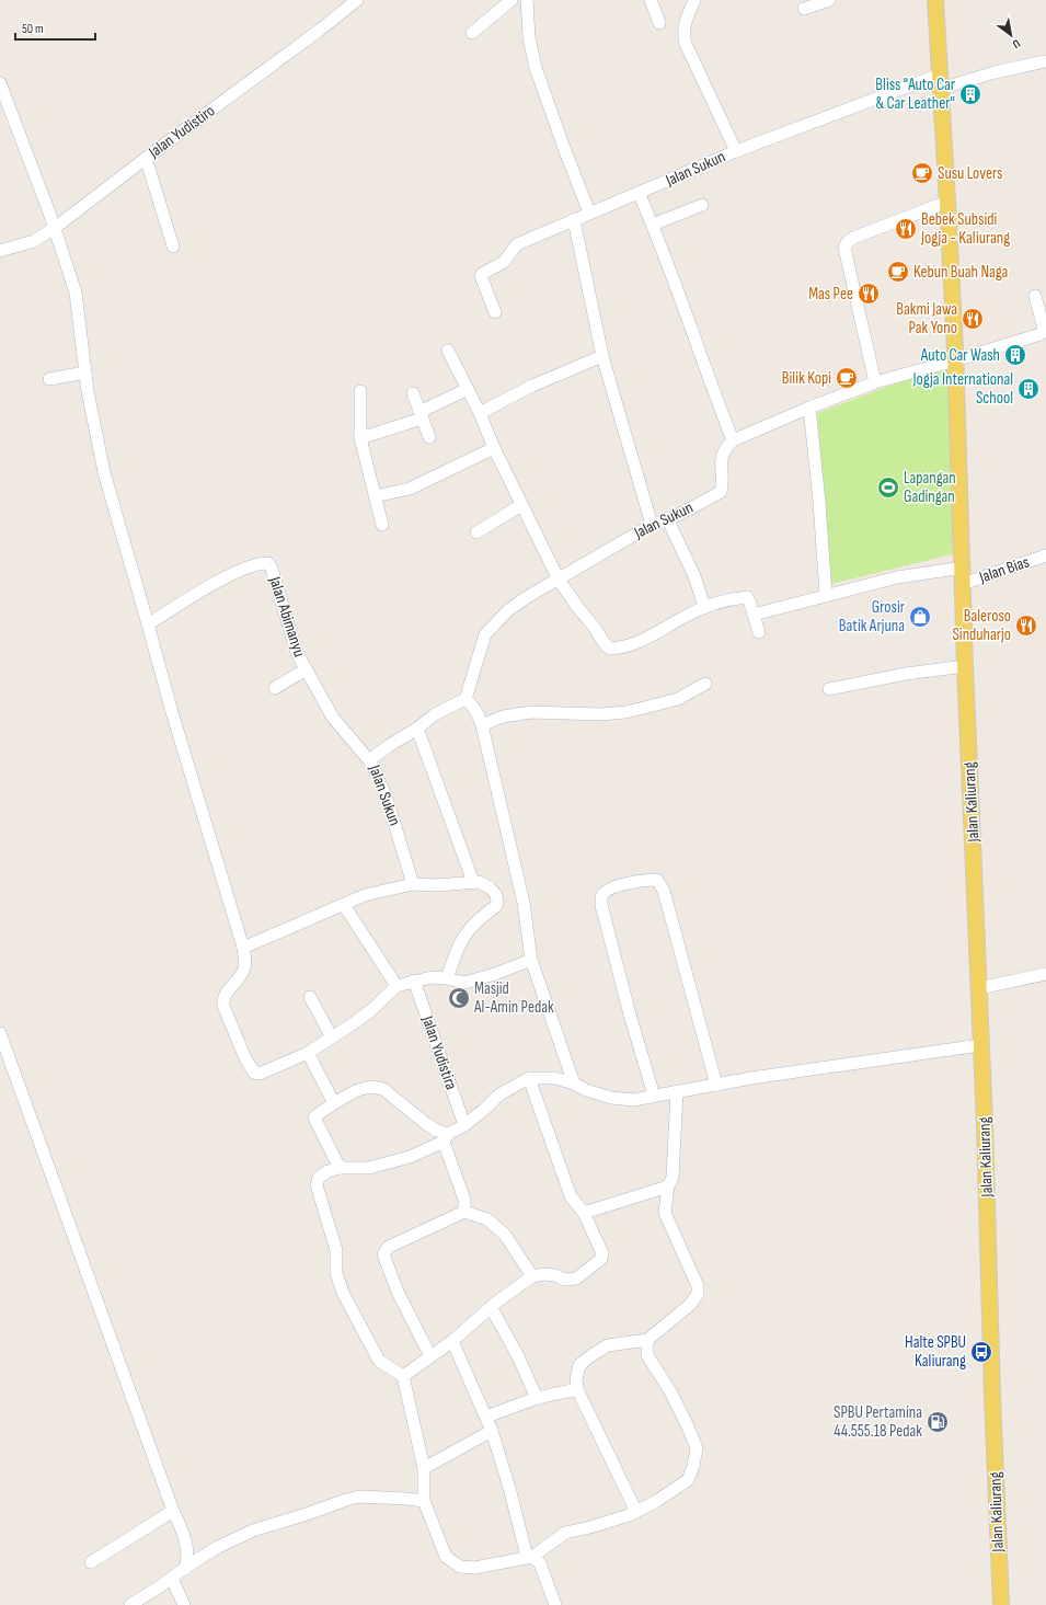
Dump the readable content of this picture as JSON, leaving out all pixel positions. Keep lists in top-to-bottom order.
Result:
{
  "streets": {
    "main road": ["Jalan Kaliurang"],
    "street": [
      "Jalan Yudistiro",
      "Jalan Sukun",
      "Jalan Bias",
      "Jalan Abimanyu",
      "Jalan Yudistira"
    ]
  },
  "crossings": [
    ["Jalan Sukun", "Jalan Abimanyu"],
    ["Jalan Sukun", "Jalan Kaliurang"],
    ["Jalan Bias", "Jalan Kaliurang"]
  ],
  "places": {
    "building": ["Bliss \"Auto Car & Car Leather\"", "Auto Car Wash", "Jogja International School"],
    "cafe": ["Susu Lovers", "Kebun Buah Naga", "Bilik Kopi"],
    "restaurant": [
      "Bebek Subsidi Jogja - Kaliurang",
      "Mas Pee",
      "Bakmi Jawa Pak Yono",
      "Baleroso Sinduharjo"
    ],
    "sports": ["Lapangan Gadingan"],
    "shop": ["Grosir Batik Arjuna"],
    "mosque": ["Masjid Al-Amin Pedak"],
    "bus stop": ["Halte SPBU Kaliurang"],
    "fuel station": ["SPBU Pertamina 44.555.18 Pedak"]
  },
  "scale_bar": "50 m",
  "north": "bottom right"
}
